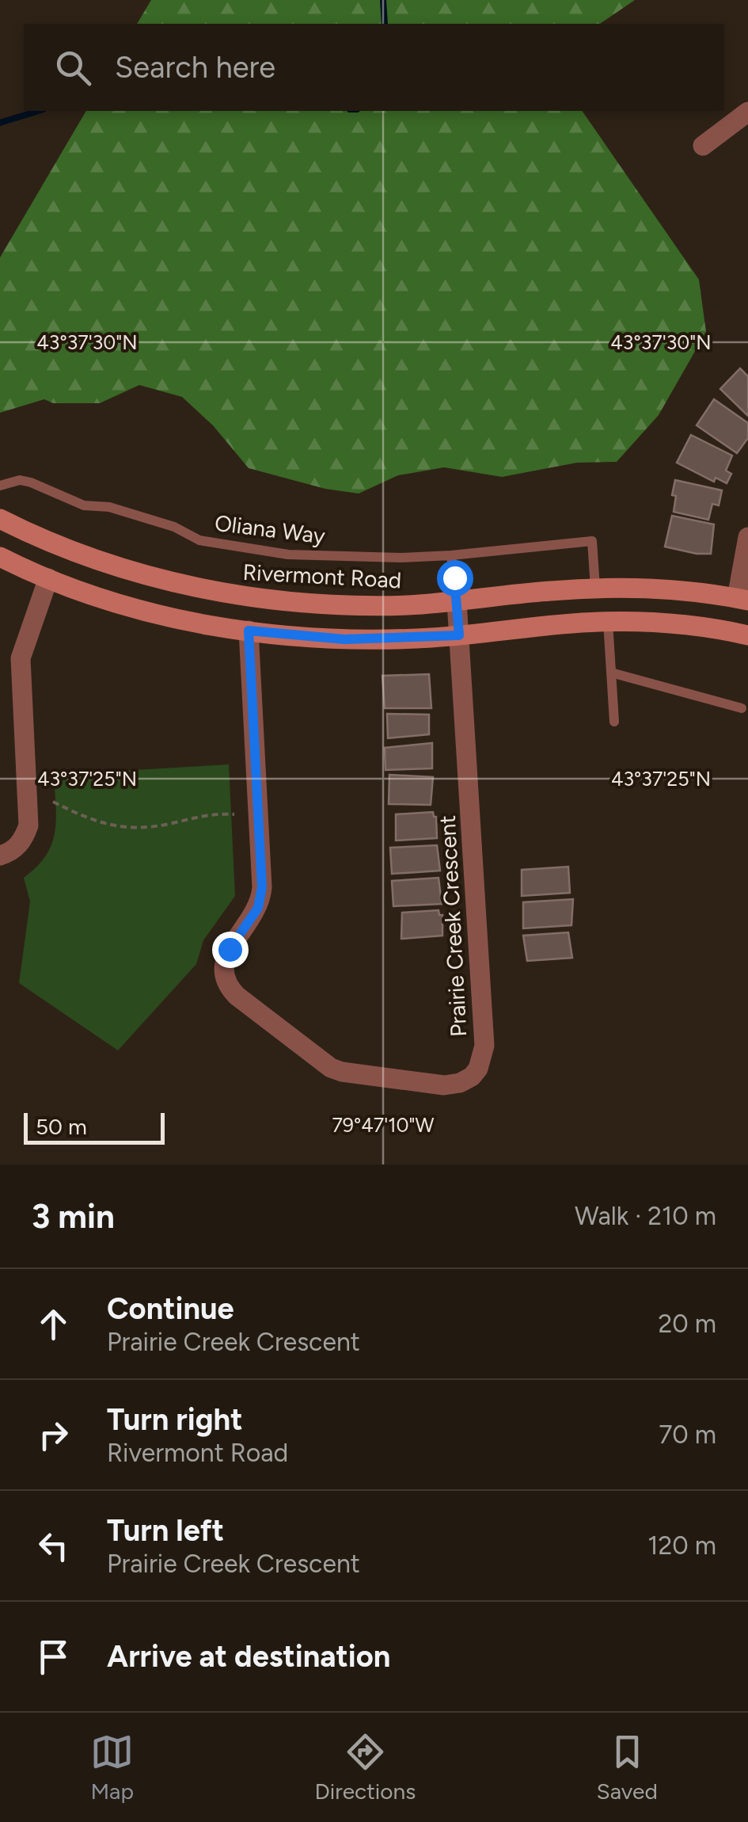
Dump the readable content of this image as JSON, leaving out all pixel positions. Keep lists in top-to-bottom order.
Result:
{
  "streets": {
    "street": ["Rivermont Road", "Prairie Creek Crescent"],
    "lane": ["Oliana Way"]
  },
  "crossings": [
    ["Oliana Way", "Rivermont Road"],
    ["Rivermont Road", "Prairie Creek Crescent"]
  ],
  "scale_bar": "50 m",
  "page": {
    "search": "Search here",
    "scale": "50 m",
    "heading": ["3 min", "Walk · 210 m"],
    "list": [
      ["Continue", "Prairie Creek Crescent", "20 m"],
      ["Turn right", "Rivermont Road", "70 m"],
      ["Turn left", "Prairie Creek Crescent", "120 m"],
      "Arrive at destination"
    ],
    "nav": ["Map", "Directions", "Saved"]
  },
  "coordinates": ["43°37'30\"N", "43°37'25\"N", "79°47'10\"W"]
}
